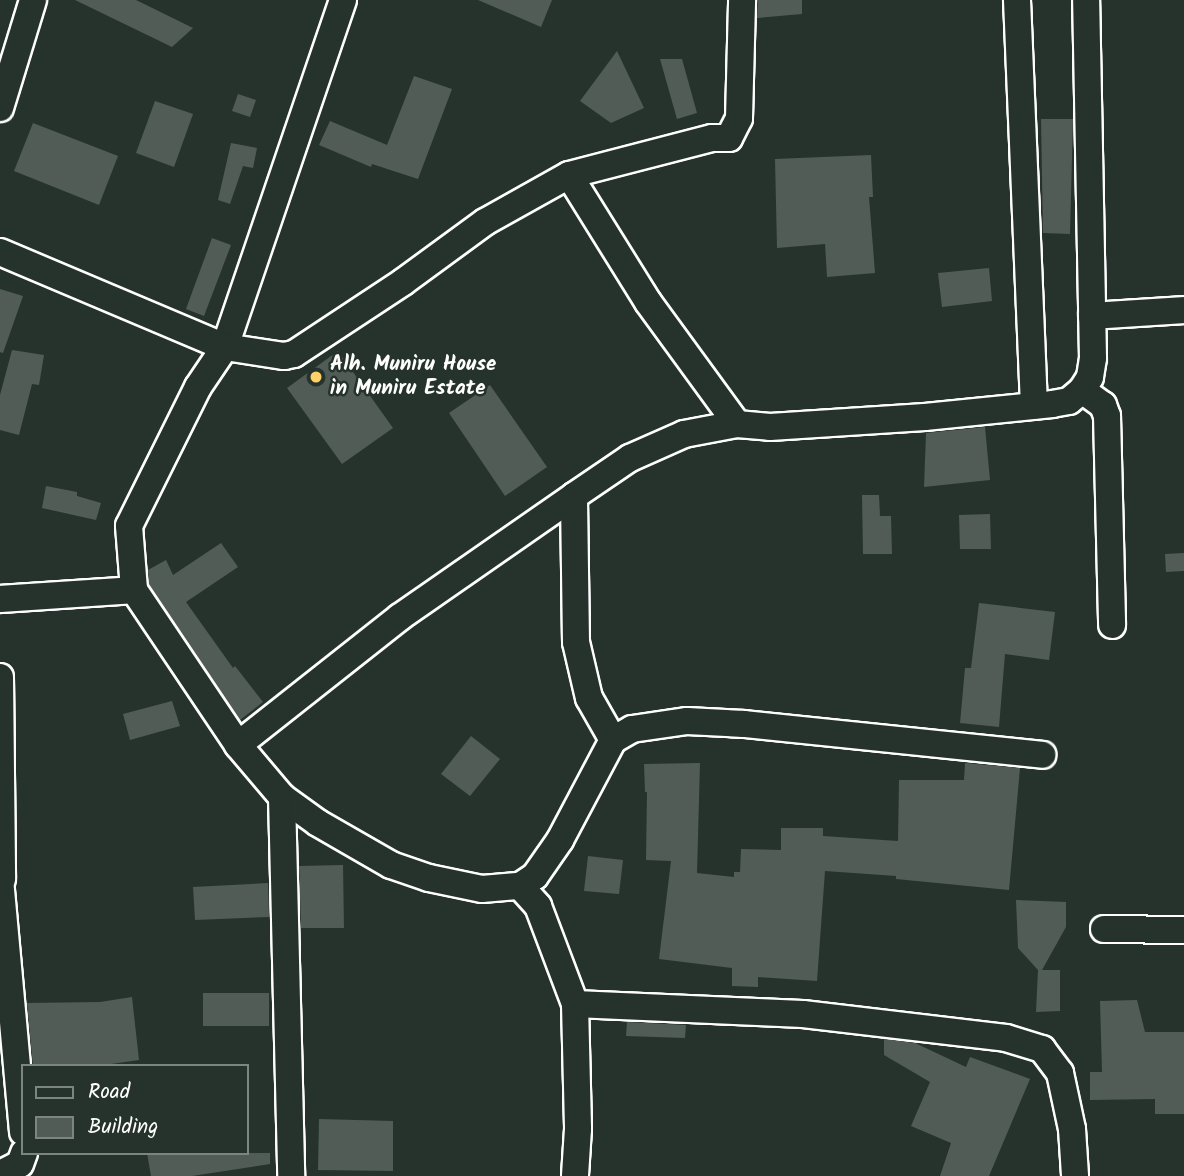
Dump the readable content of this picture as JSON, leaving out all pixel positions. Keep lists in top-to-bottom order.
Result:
{
  "places": ["Alh. Muniru House in Muniru Estate"],
  "legend": ["Road", "Building"]
}
